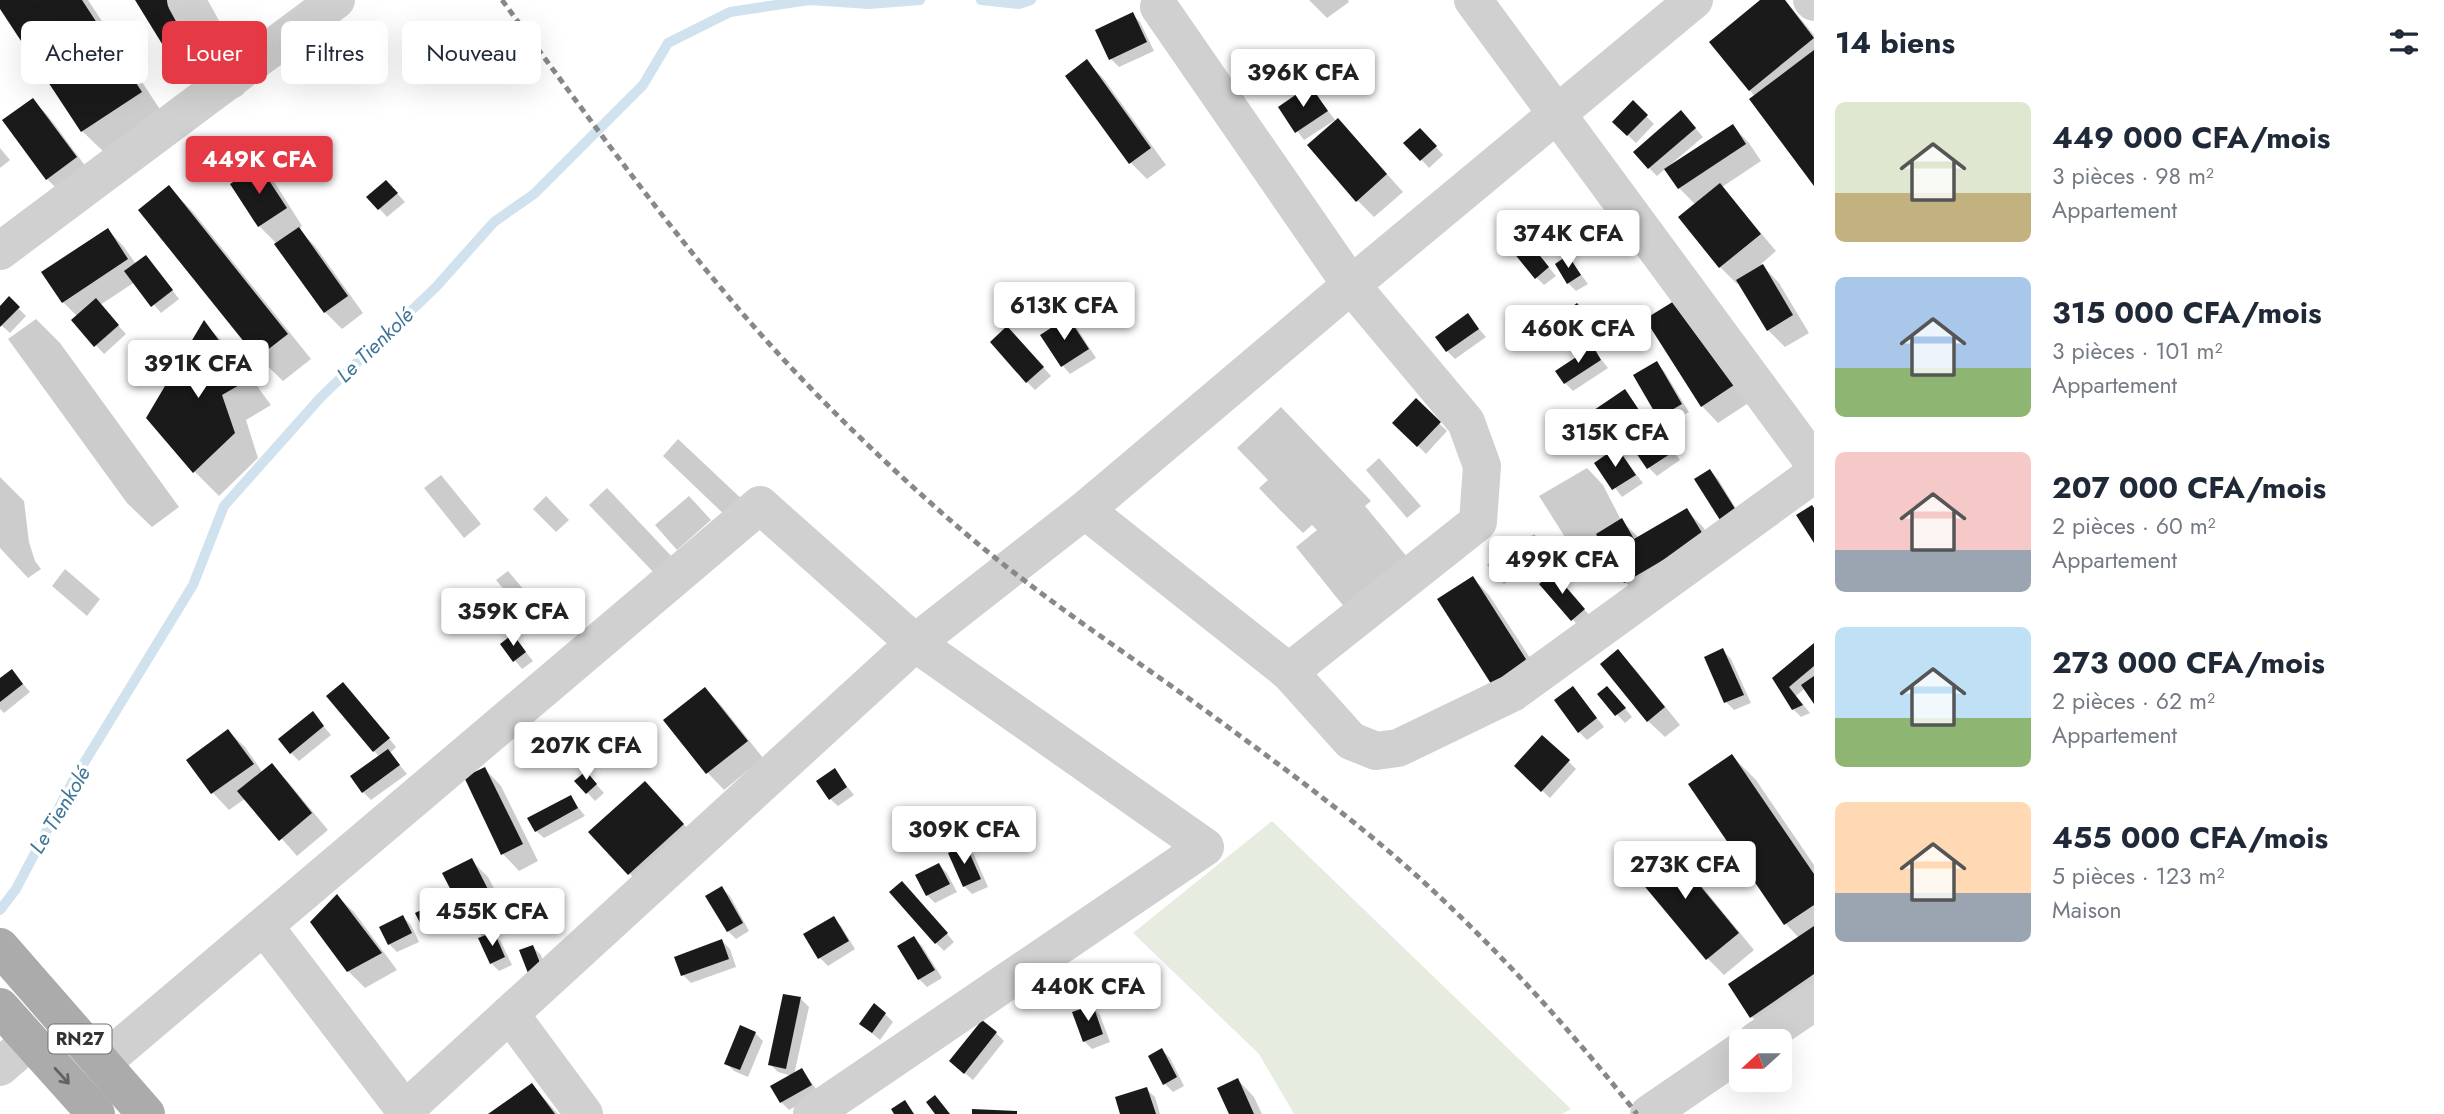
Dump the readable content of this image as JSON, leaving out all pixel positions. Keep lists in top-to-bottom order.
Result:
{
  "streets": {
    "main road": ["RN27"]
  },
  "water": ["Le Tienkolé"],
  "north": "left",
  "page": {
    "heading": "14 biens",
    "chip": [
      "Acheter",
      "Louer",
      "Filtres",
      "Nouveau"
    ],
    "price": [
      "396K CFA",
      "449K CFA",
      "374K CFA",
      "613K CFA",
      "460K CFA",
      "391K CFA",
      "315K CFA",
      "499K CFA",
      "359K CFA",
      "207K CFA",
      "309K CFA",
      "273K CFA",
      "455K CFA",
      "440K CFA"
    ],
    "list": [
      {
        "name": "449 000 CFA/mois",
        "note": "3 pièces · 98 m² · Appartement"
      },
      {
        "name": "315 000 CFA/mois",
        "note": "3 pièces · 101 m² · Appartement"
      },
      {
        "name": "207 000 CFA/mois",
        "note": "2 pièces · 60 m² · Appartement"
      },
      {
        "name": "273 000 CFA/mois",
        "note": "2 pièces · 62 m² · Appartement"
      },
      {
        "name": "455 000 CFA/mois",
        "note": "5 pièces · 123 m² · Maison"
      }
    ]
  }
}
